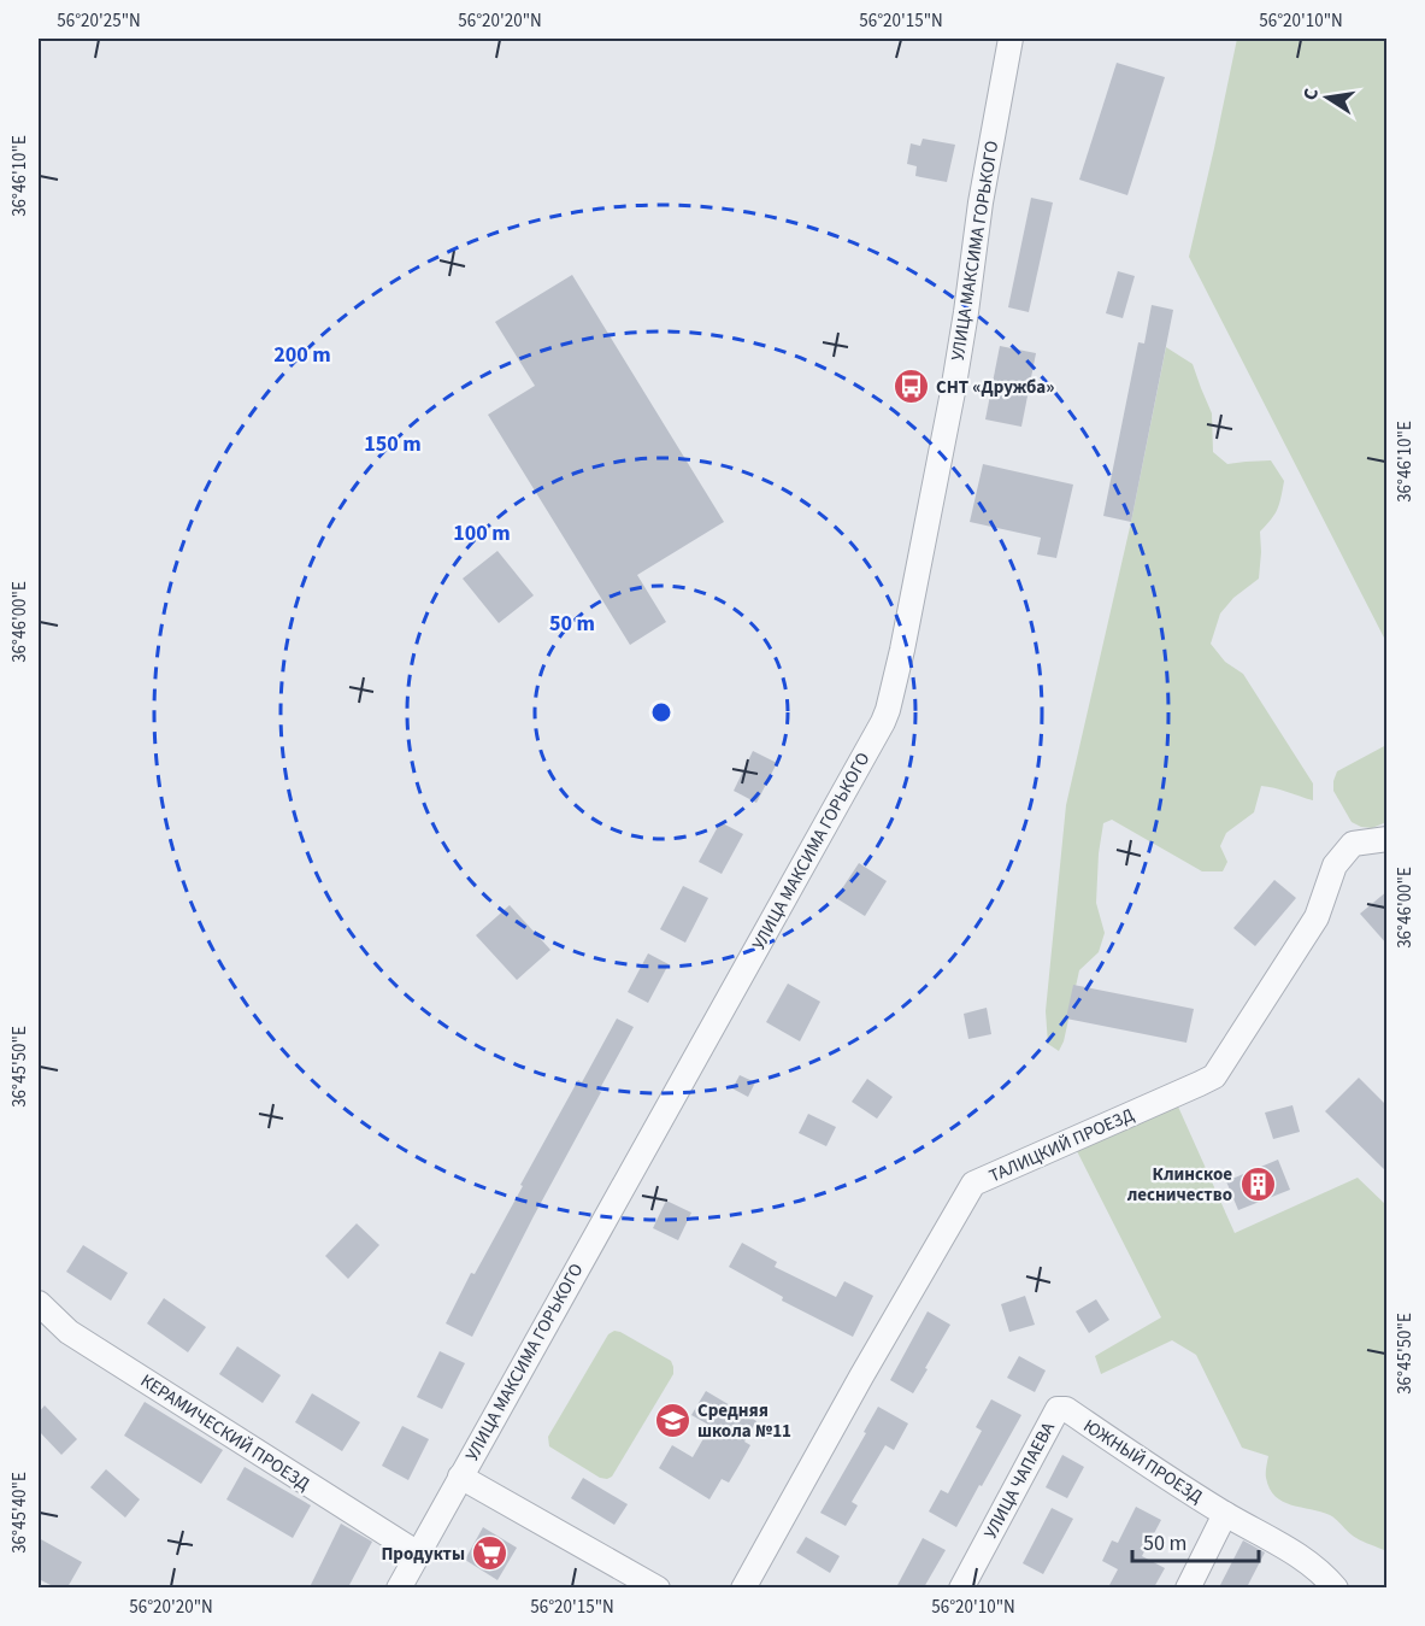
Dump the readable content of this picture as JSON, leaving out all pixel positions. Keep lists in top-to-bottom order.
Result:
{
  "streets": {
    "street": [
      "УЛИЦА МАКСИМА ГОРЬКОГО",
      "ТАЛИЦКИЙ ПРОЕЗД",
      "КЕРАМИЧЕСКИЙ ПРОЕЗД",
      "ЮЖНЫЙ ПРОЕЗД",
      "УЛИЦА ЧАПАЕВА"
    ]
  },
  "crossings": [
    ["УЛИЦА МАКСИМА ГОРЬКОГО", "КЕРАМИЧЕСКИЙ ПРОЕЗД"],
    ["ЮЖНЫЙ ПРОЕЗД", "УЛИЦА ЧАПАЕВА"]
  ],
  "places": {
    "bus stop": ["СНТ «Дружба»"],
    "building": ["Клинское лесничество"],
    "school or university": ["Средняя школа №11"],
    "supermarket": ["Продукты"]
  },
  "scale_bar": "50 m",
  "north": "left",
  "coordinates": [
    "56°20'25\"N",
    "56°20'20\"N",
    "56°20'15\"N",
    "56°20'10\"N",
    "36°46'10\"E",
    "36°46'00\"E",
    "36°45'50\"E",
    "36°45'40\"E"
  ],
  "rings": [
    "200 m",
    "150 m",
    "100 m",
    "50 m"
  ]
}
